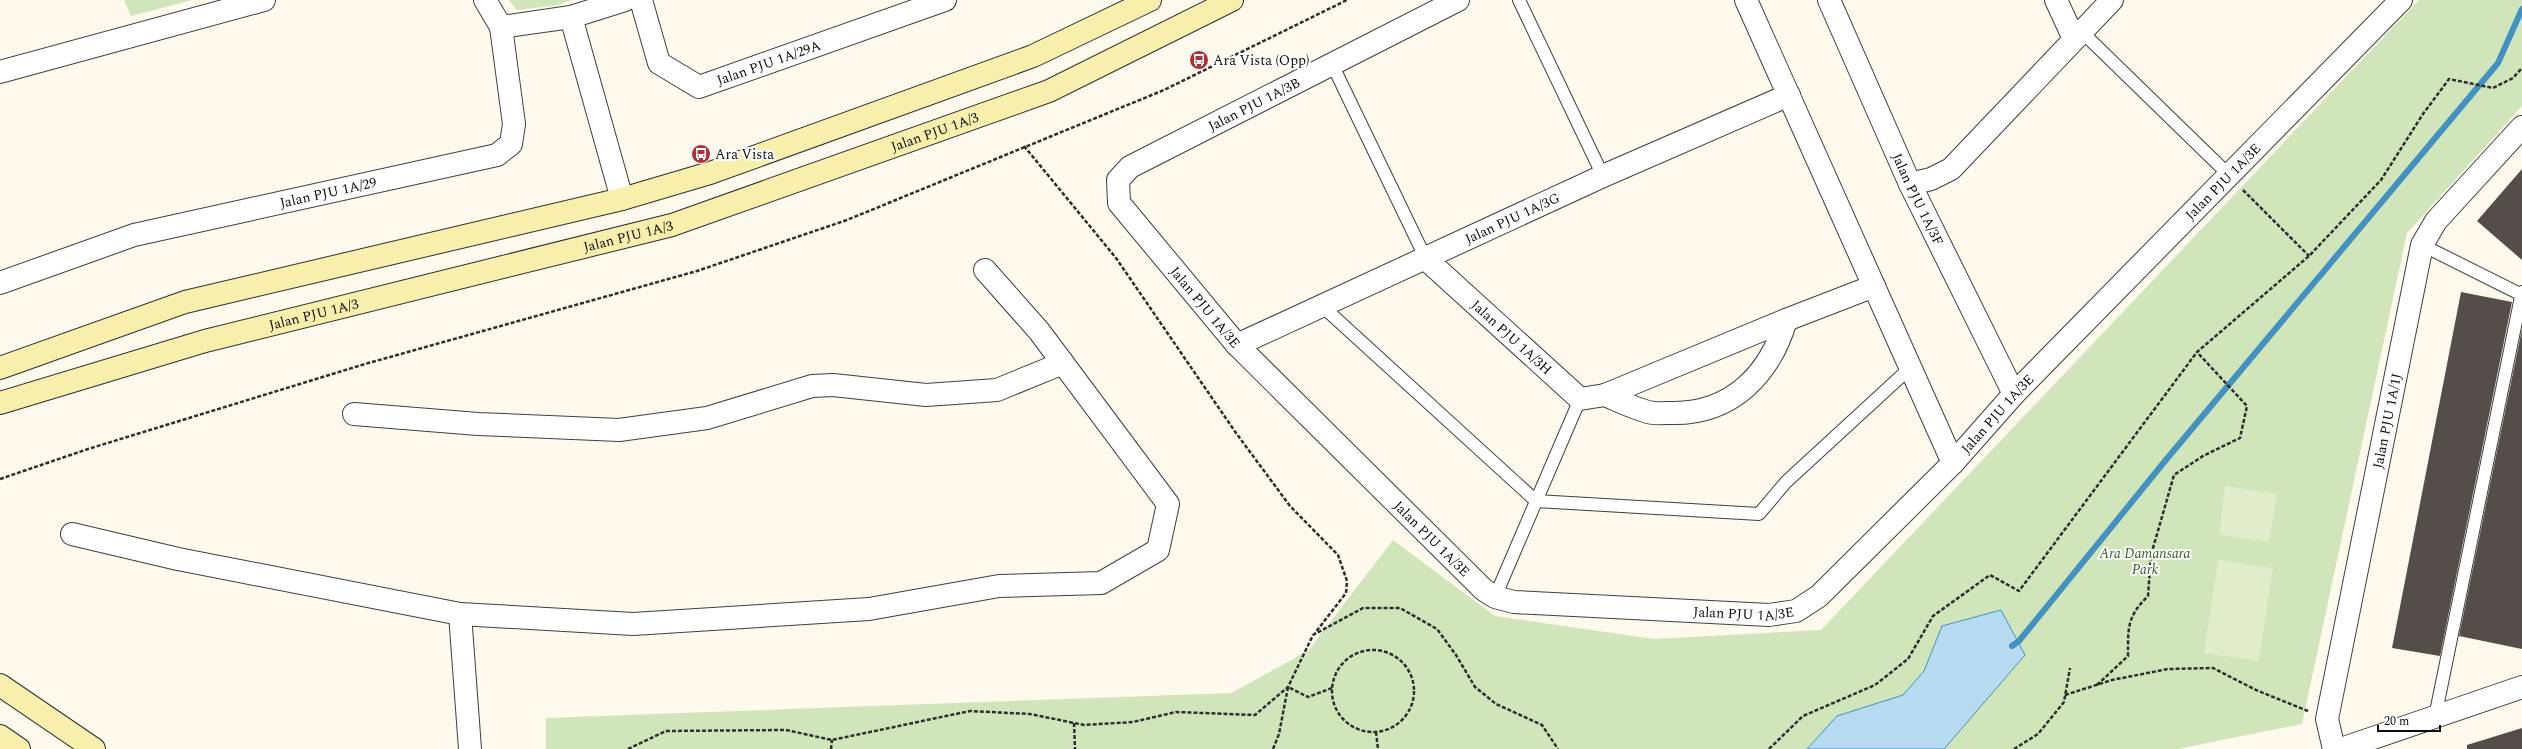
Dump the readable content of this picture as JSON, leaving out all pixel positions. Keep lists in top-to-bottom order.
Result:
{
  "streets": {
    "street": [
      "Jalan PJU 1A/29A",
      "Jalan PJU 1A/3B",
      "Jalan PJU 1A/3",
      "Jalan PJU 1A/3E",
      "Jalan PJU 1A/29",
      "Jalan PJU 1A/3F",
      "Jalan PJU 1A/3G",
      "Jalan PJU 1A/3H",
      "Jalan PJU 1A/1J"
    ]
  },
  "crossings": [
    ["Jalan PJU 1A/3B", "Jalan PJU 1A/3E"],
    ["Jalan PJU 1A/3E", "Jalan PJU 1A/3F"],
    ["Jalan PJU 1A/3E", "Jalan PJU 1A/3G"],
    ["Jalan PJU 1A/3G", "Jalan PJU 1A/3H"]
  ],
  "parks": ["Ara Damansara Park"],
  "places": {
    "bus stop": ["Ara Vista (Opp)", "Ara Vista"]
  },
  "scale_bar": "20 m"
}
